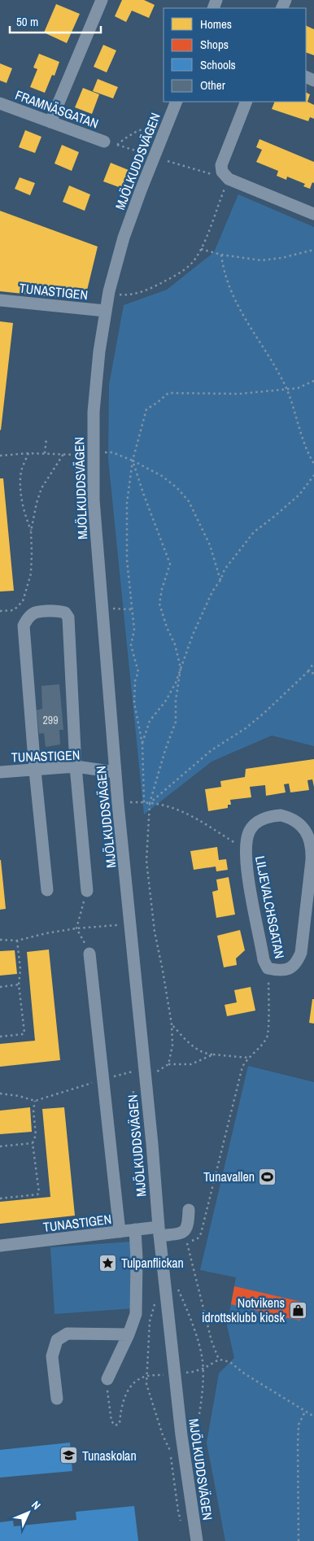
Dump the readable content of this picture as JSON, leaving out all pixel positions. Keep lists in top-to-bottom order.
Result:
{
  "streets": {
    "street": [
      "FRAMNÄSGATAN",
      "MJÖLKUDDSVÄGEN",
      "TUNASTIGEN",
      "LILJEVALCHSGATAN"
    ]
  },
  "crossings": [
    ["MJÖLKUDDSVÄGEN", "TUNASTIGEN"]
  ],
  "places": {
    "sports": ["Tunavallen"],
    "place": ["Tulpanflickan"],
    "shop": ["Notvikens idrottsklubb kiosk"],
    "school or university": ["Tunaskolan"]
  },
  "house_numbers": ["299"],
  "legend": [
    "Homes",
    "Shops",
    "Schools",
    "Other"
  ],
  "scale_bar": "50 m",
  "north": "top right"
}
